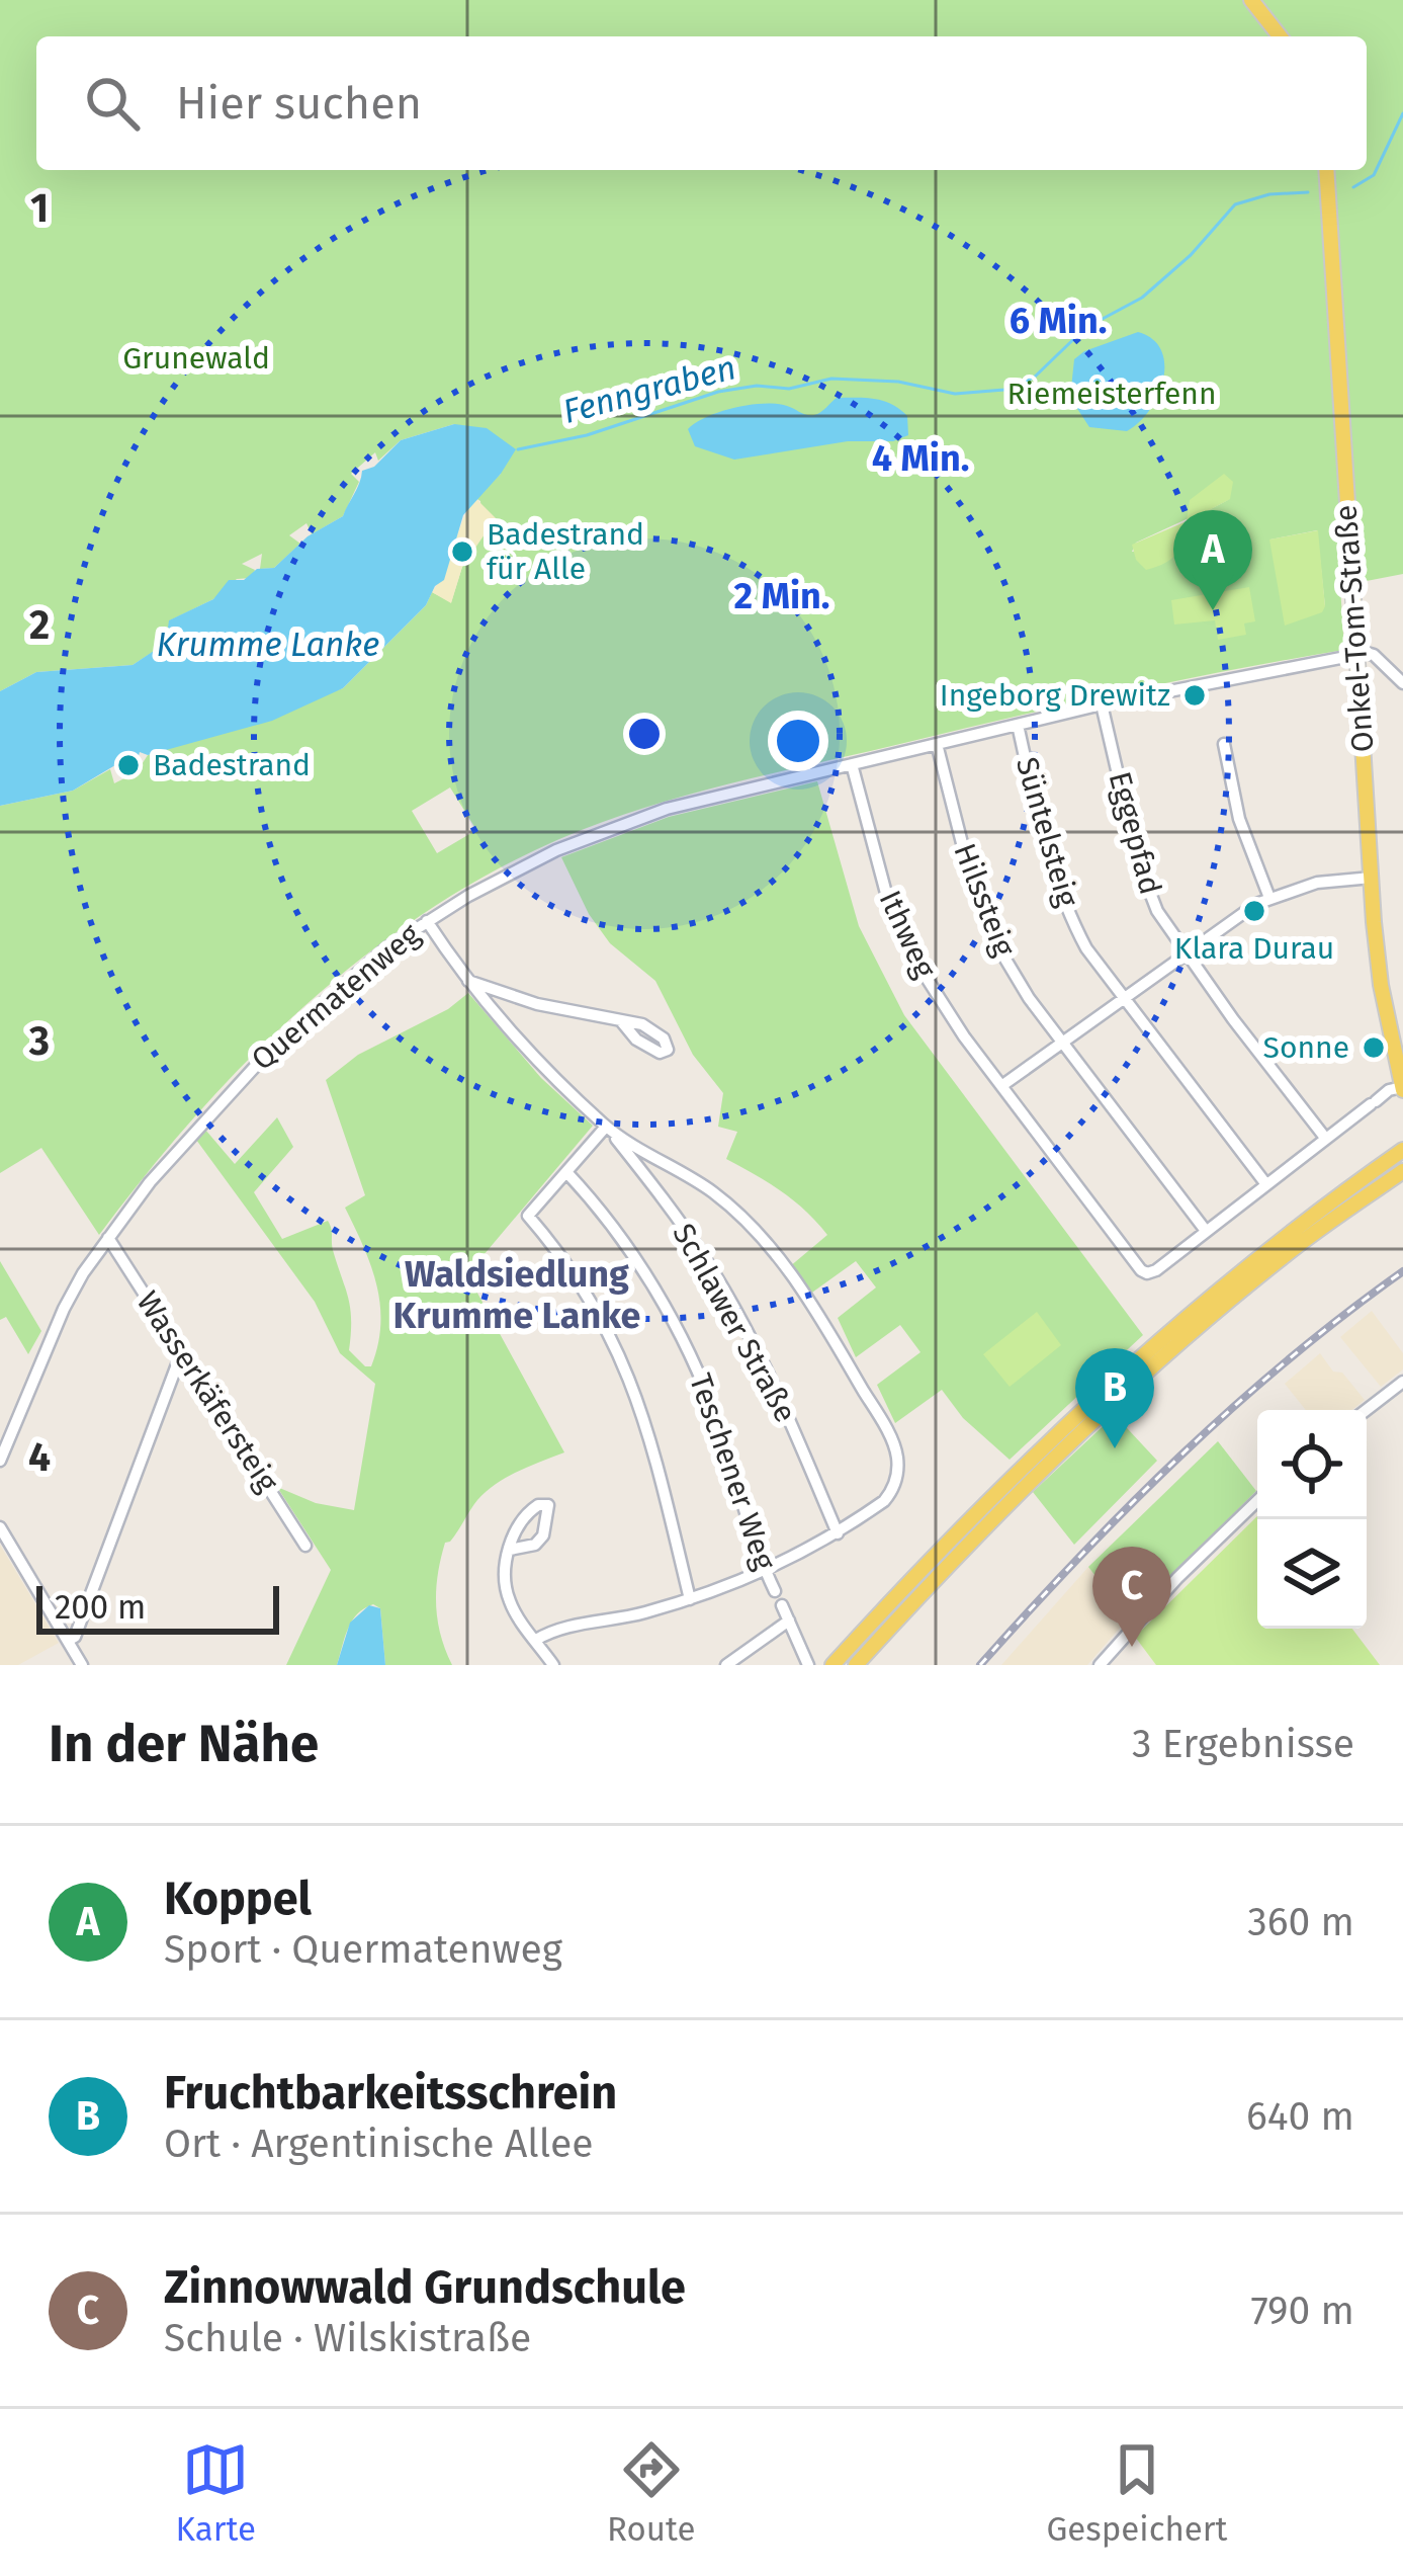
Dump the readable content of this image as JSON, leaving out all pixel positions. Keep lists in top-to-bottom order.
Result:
{
  "streets": {
    "main road": ["Onkel-Tom-Straße"],
    "street": [
      "Süntelsteig",
      "Eggepfad",
      "Hilssteig",
      "Ithweg",
      "Quermatenweg",
      "Schlawer Straße",
      "Wasserkäfersteig",
      "Teschener Weg"
    ]
  },
  "crossings": [
    ["Onkel-Tom-Straße", "Quermatenweg"],
    ["Süntelsteig", "Quermatenweg"],
    ["Eggepfad", "Quermatenweg"],
    ["Hilssteig", "Ithweg"],
    ["Hilssteig", "Quermatenweg"],
    ["Ithweg", "Quermatenweg"],
    ["Quermatenweg", "Wasserkäfersteig"]
  ],
  "districts": ["Waldsiedlung Krumme Lanke"],
  "water": ["Fenngraben", "Krumme Lanke"],
  "parks": ["Grunewald", "Riemeisterfenn"],
  "places": [
    "Badestrand für Alle",
    "Ingeborg Drewitz",
    "Badestrand",
    "Klara Durau",
    "Sonne"
  ],
  "scale_bar": "200 m",
  "page": {
    "search": "Hier suchen",
    "pins": ["A", "B", "C"],
    "scale": "200 m",
    "heading": ["In der Nähe", "3 Ergebnisse"],
    "list": [
      {
        "mark": "A",
        "name": "Koppel",
        "note": "Sport · Quermatenweg",
        "value": "360 m"
      },
      {
        "mark": "B",
        "name": "Fruchtbarkeitsschrein",
        "note": "Ort · Argentinische Allee",
        "value": "640 m"
      },
      {
        "mark": "C",
        "name": "Zinnowwald Grundschule",
        "note": "Schule · Wilskistraße",
        "value": "790 m"
      }
    ],
    "nav": ["Karte", "Route", "Gespeichert"]
  },
  "grid": {
    "rows": [
      "1",
      "2",
      "3",
      "4"
    ]
  },
  "rings": ["6 Min.", "4 Min.", "2 Min."]
}
